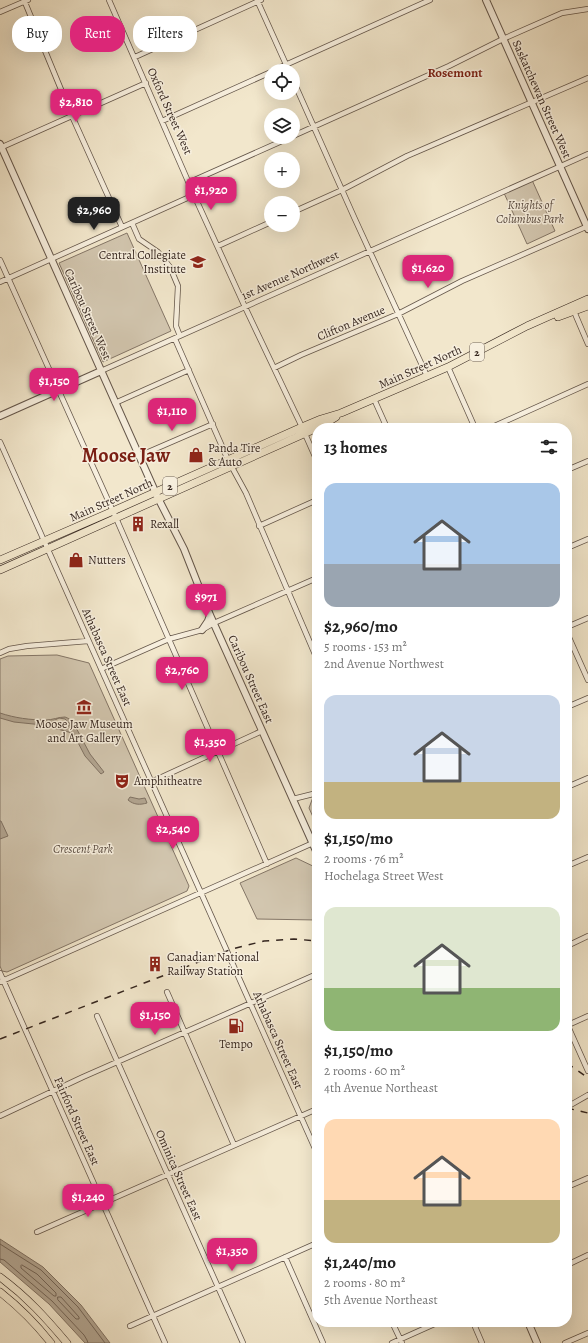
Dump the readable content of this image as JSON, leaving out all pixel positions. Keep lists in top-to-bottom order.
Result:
{
  "streets": {
    "main road": ["2", "Main Street North"],
    "street": [
      "Saskatchewan Street West",
      "Oxford Street West",
      "1st Avenue Northwest",
      "Caribou Street West",
      "Clifton Avenue",
      "Athabasca Street East",
      "Caribou Street East",
      "Fairford Street East",
      "Ominica Street East"
    ]
  },
  "crossings": [
    ["Saskatchewan Street West", "1st Avenue Northwest"],
    ["Saskatchewan Street West", "Clifton Avenue"],
    ["Oxford Street West", "1st Avenue Northwest"],
    ["Oxford Street West", "Clifton Avenue"],
    ["Oxford Street West", "Main Street North"],
    ["1st Avenue Northwest", "Caribou Street West"],
    ["Caribou Street West", "Main Street North"],
    ["Caribou Street West", "Caribou Street East"],
    ["Main Street North", "Athabasca Street East"],
    ["Main Street North", "Caribou Street East"]
  ],
  "districts": ["Rosemont", "Moose Jaw"],
  "parks": ["Knights of Columbus Park", "Crescent Park"],
  "places": {
    "school or university": ["Central Collegiate Institute"],
    "shop": ["Panda Tire & Auto", "Nutters"],
    "building": ["Rexall", "Canadian National Railway Station"],
    "museum": ["Moose Jaw Museum and Art Gallery"],
    "theatre": ["Amphitheatre"],
    "fuel station": ["Tempo"]
  },
  "page": {
    "chip": ["Buy", "Rent", "Filters"],
    "map_buttons": ["+", "−"],
    "price": [
      "$2,810",
      "$1,920",
      "$2,960",
      "$1,620",
      "$1,150",
      "$1,110",
      "$971",
      "$2,760",
      "$1,350",
      "$2,540",
      "$1,150",
      "$1,240",
      "$1,350"
    ],
    "heading": "13 homes",
    "list": [
      {
        "name": "$2,960/mo",
        "note": "5 rooms · 153 m² · 2nd Avenue Northwest"
      },
      {
        "name": "$1,150/mo",
        "note": "2 rooms · 76 m² · Hochelaga Street West"
      },
      {
        "name": "$1,150/mo",
        "note": "2 rooms · 60 m² · 4th Avenue Northeast"
      },
      {
        "name": "$1,240/mo",
        "note": "2 rooms · 80 m² · 5th Avenue Northeast"
      }
    ]
  }
}
